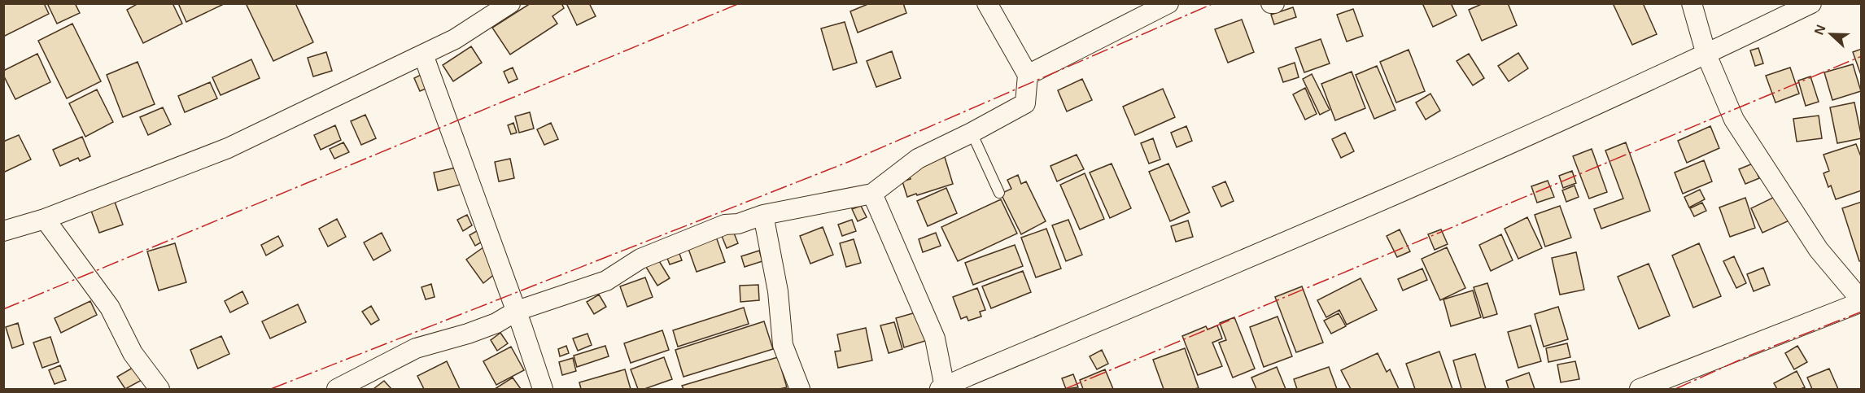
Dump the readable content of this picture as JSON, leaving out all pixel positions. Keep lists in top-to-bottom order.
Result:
{
  "north": "left"
}
